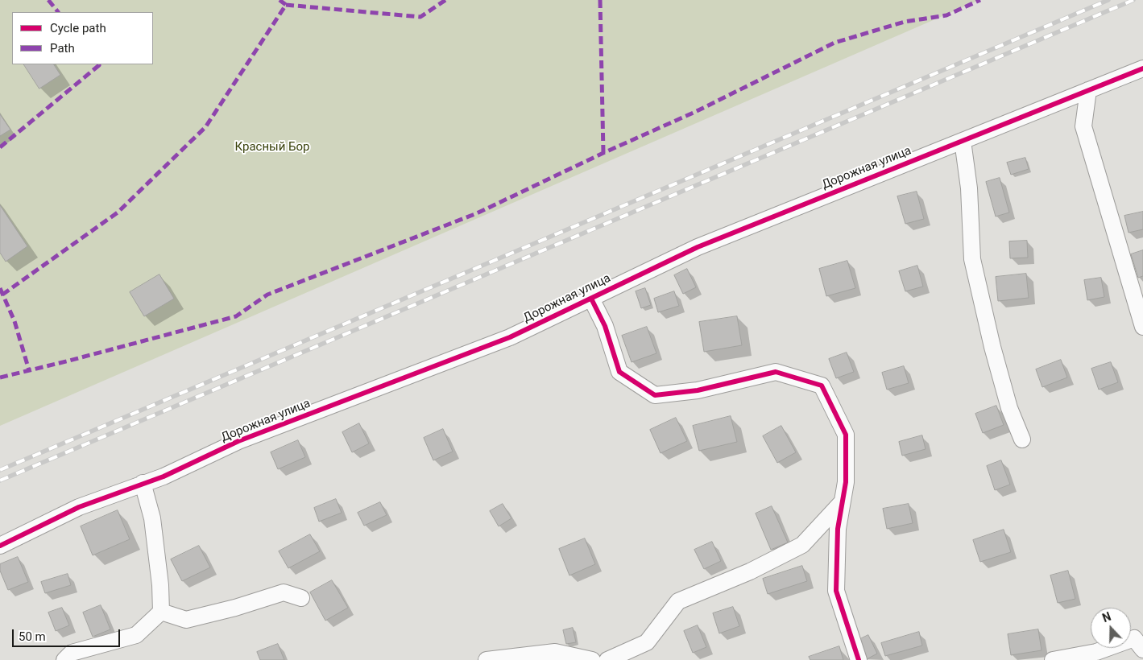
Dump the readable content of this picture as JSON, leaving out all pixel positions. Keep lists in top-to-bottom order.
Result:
{
  "streets": {
    "street": ["Дорожная улица"]
  },
  "parks": ["Красный Бор"],
  "legend": ["Cycle path", "Path"],
  "scale_bar": "50 m",
  "north": "top"
}
